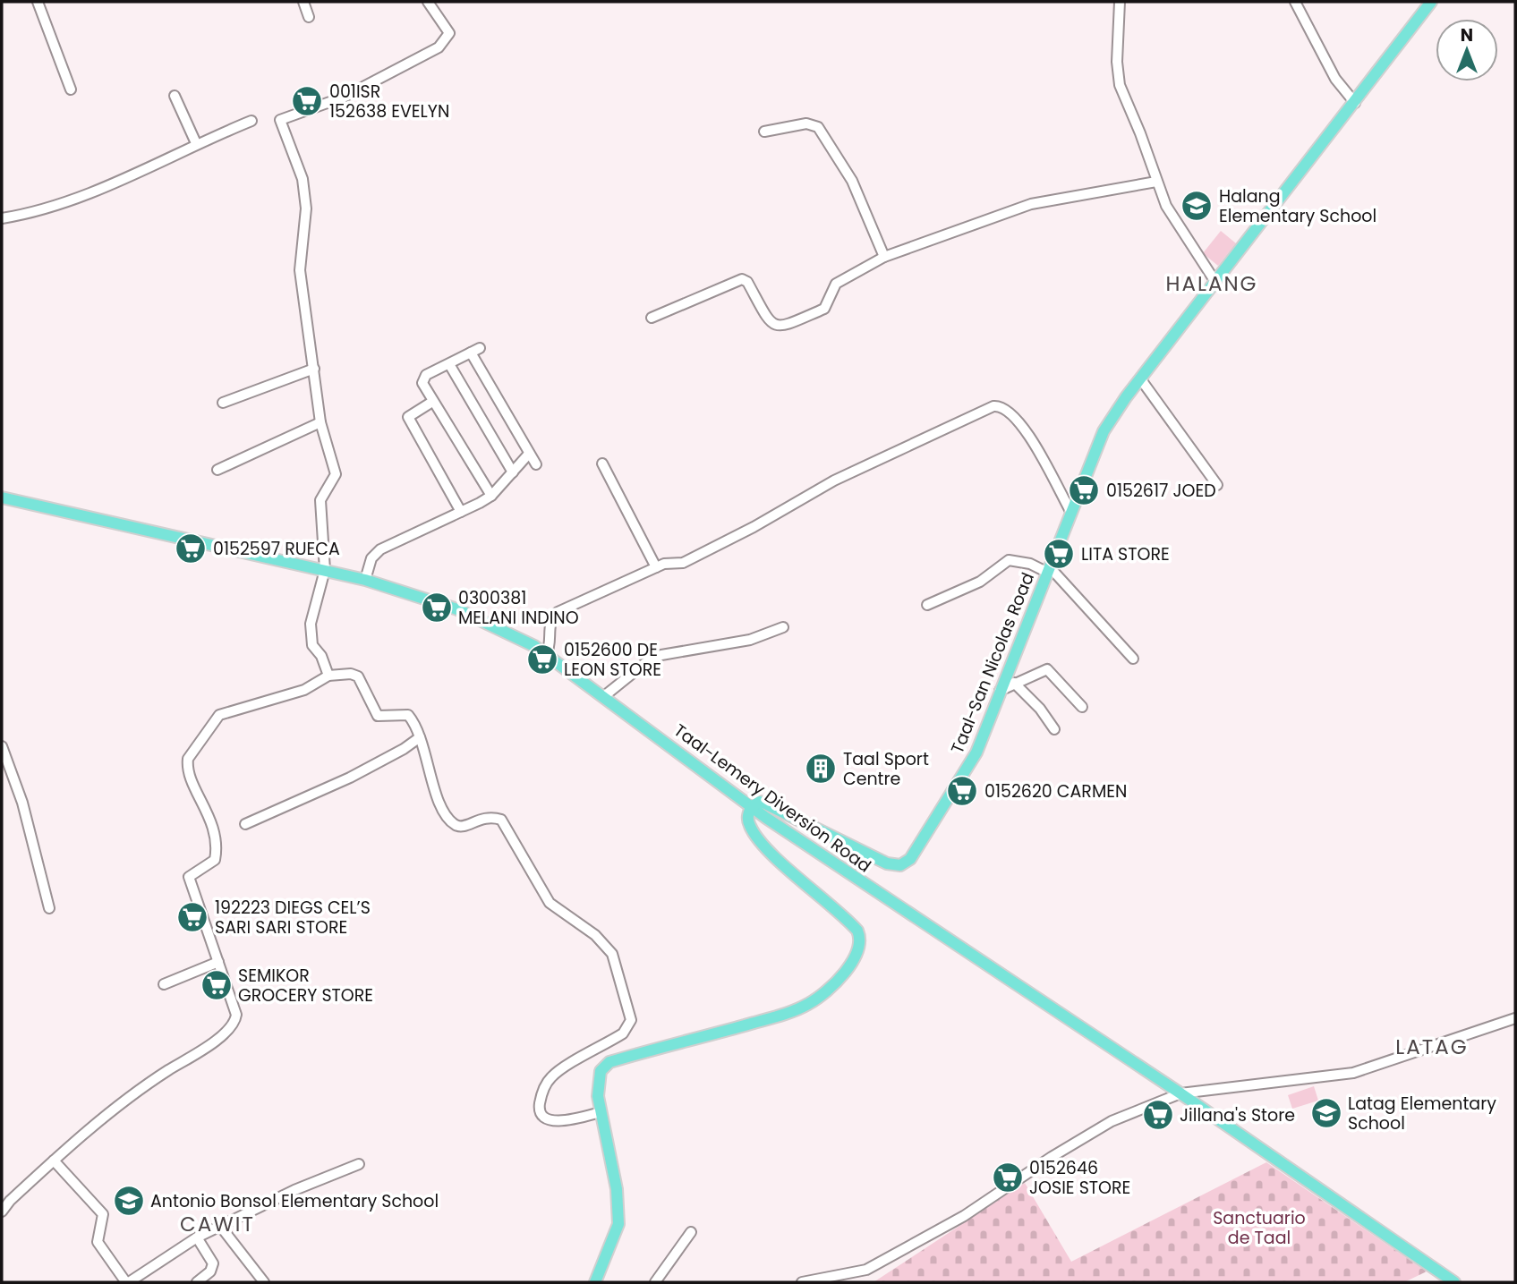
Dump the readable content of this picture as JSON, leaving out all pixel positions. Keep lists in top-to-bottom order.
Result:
{
  "streets": {
    "main road": ["Taal-San Nicolas Road", "Taal-Lemery Diversion Road"]
  },
  "crossings": [
    ["Taal-San Nicolas Road", "Taal-Lemery Diversion Road"]
  ],
  "districts": ["HALANG", "LATAG", "CAWIT"],
  "parks": ["Sanctuario de Taal"],
  "places": {
    "supermarket": [
      "001ISR 152638 EVELYN",
      "0152617 JOED",
      "0152597 RUECA",
      "LITA STORE",
      "0300381 MELANI INDINO",
      "0152600 DE LEON STORE",
      "0152620 CARMEN",
      "192223 DIEGS CEL’S SARI SARI STORE",
      "SEMIKOR GROCERY STORE",
      "Jillana's Store",
      "0152646 JOSIE STORE"
    ],
    "school or university": ["Halang Elementary School", "Latag Elementary School", "Antonio Bonsol Elementary School"],
    "building": ["Taal Sport Centre"]
  },
  "north": "top"
}
